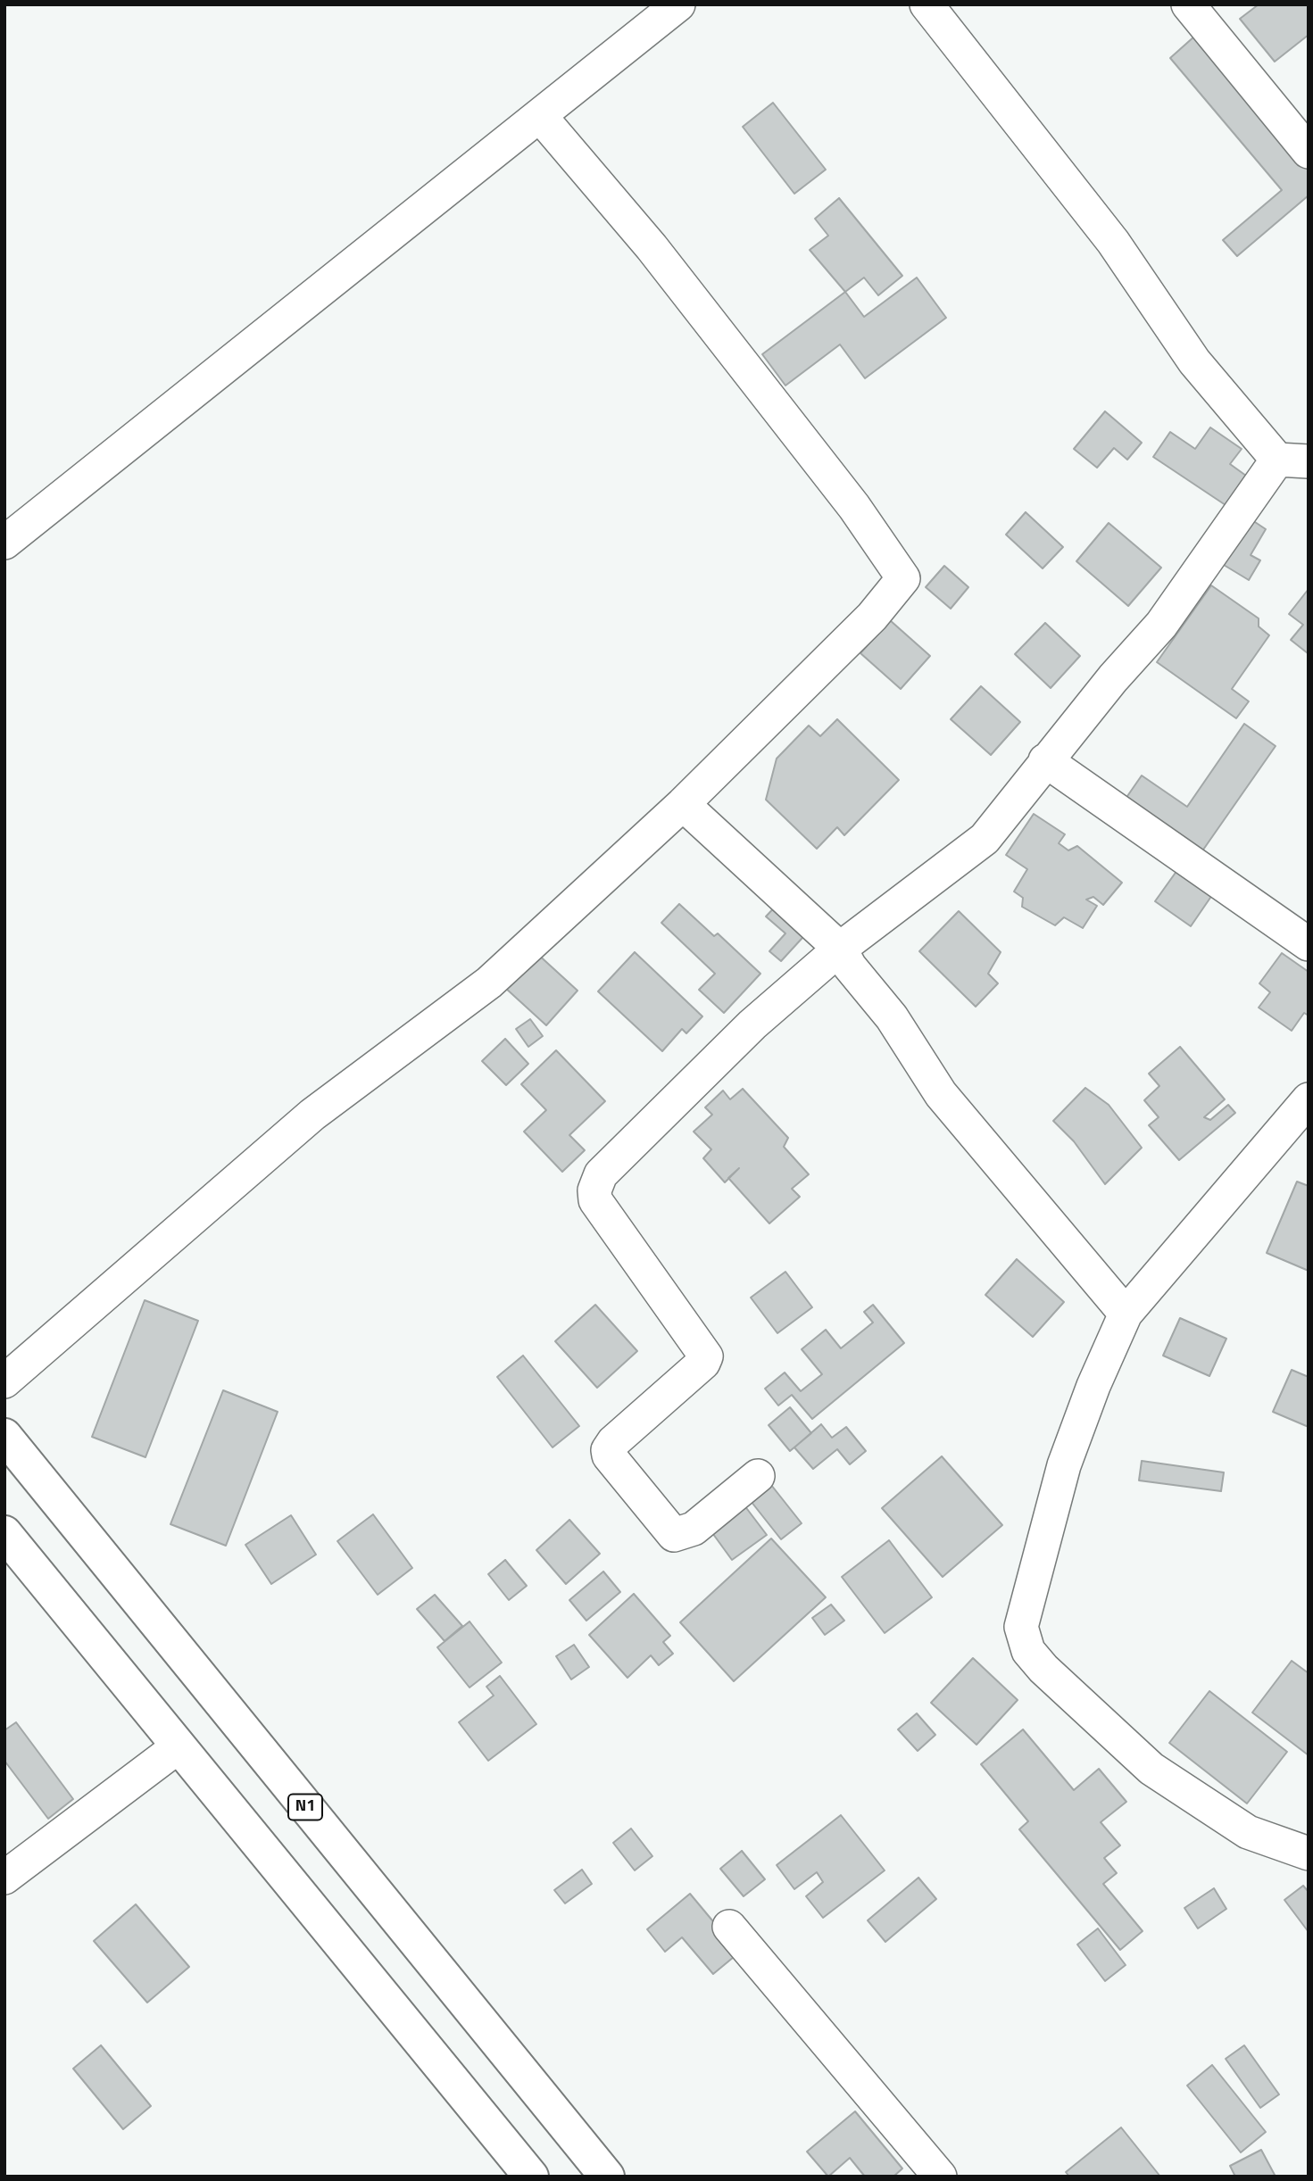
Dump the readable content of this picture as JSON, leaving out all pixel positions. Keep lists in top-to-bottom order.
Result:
{
  "streets": {
    "highway": ["N1"]
  }
}
